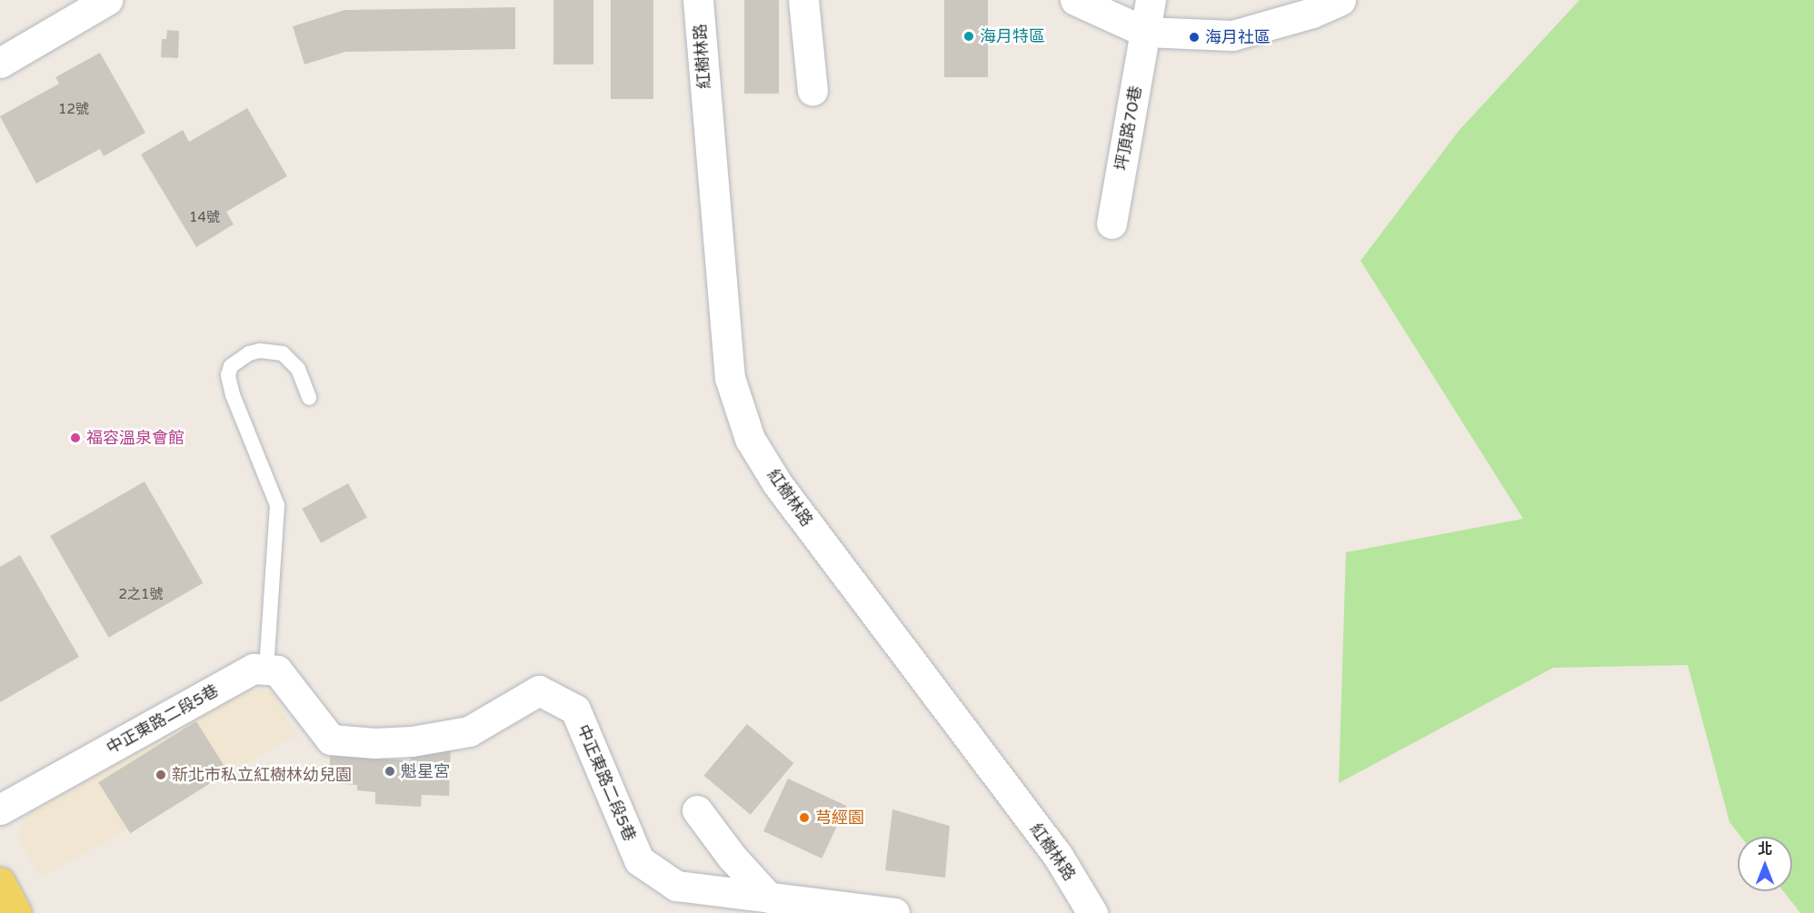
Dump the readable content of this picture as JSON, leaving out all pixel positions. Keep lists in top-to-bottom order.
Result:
{
  "streets": {
    "street": ["紅樹林路", "坪頂路70巷", "中正東路二段5巷"]
  },
  "places": [
    "海月特區",
    "海月社區",
    "福容溫泉會館",
    "魁星宮",
    "新北市私立紅樹林幼兒園",
    "芎經園"
  ],
  "house_numbers": ["12號", "14號", "2之1號"],
  "north": "top"
}
